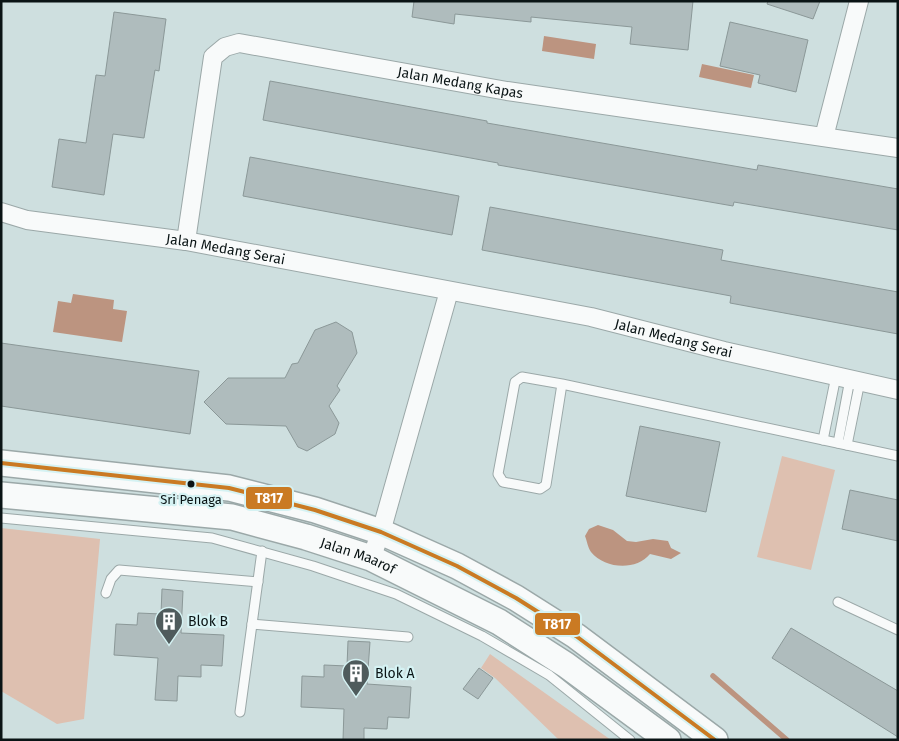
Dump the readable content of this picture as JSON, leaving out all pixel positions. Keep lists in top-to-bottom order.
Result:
{
  "streets": {
    "main road": ["Jalan Maarof"],
    "street": ["Jalan Medang Kapas", "Jalan Medang Serai"]
  },
  "crossings": [
    ["Jalan Medang Kapas", "Jalan Medang Serai"]
  ],
  "places": {
    "other": ["Sri Penaga"],
    "building": ["Blok B", "Blok A"]
  },
  "lines": ["transit line T817"]
}
